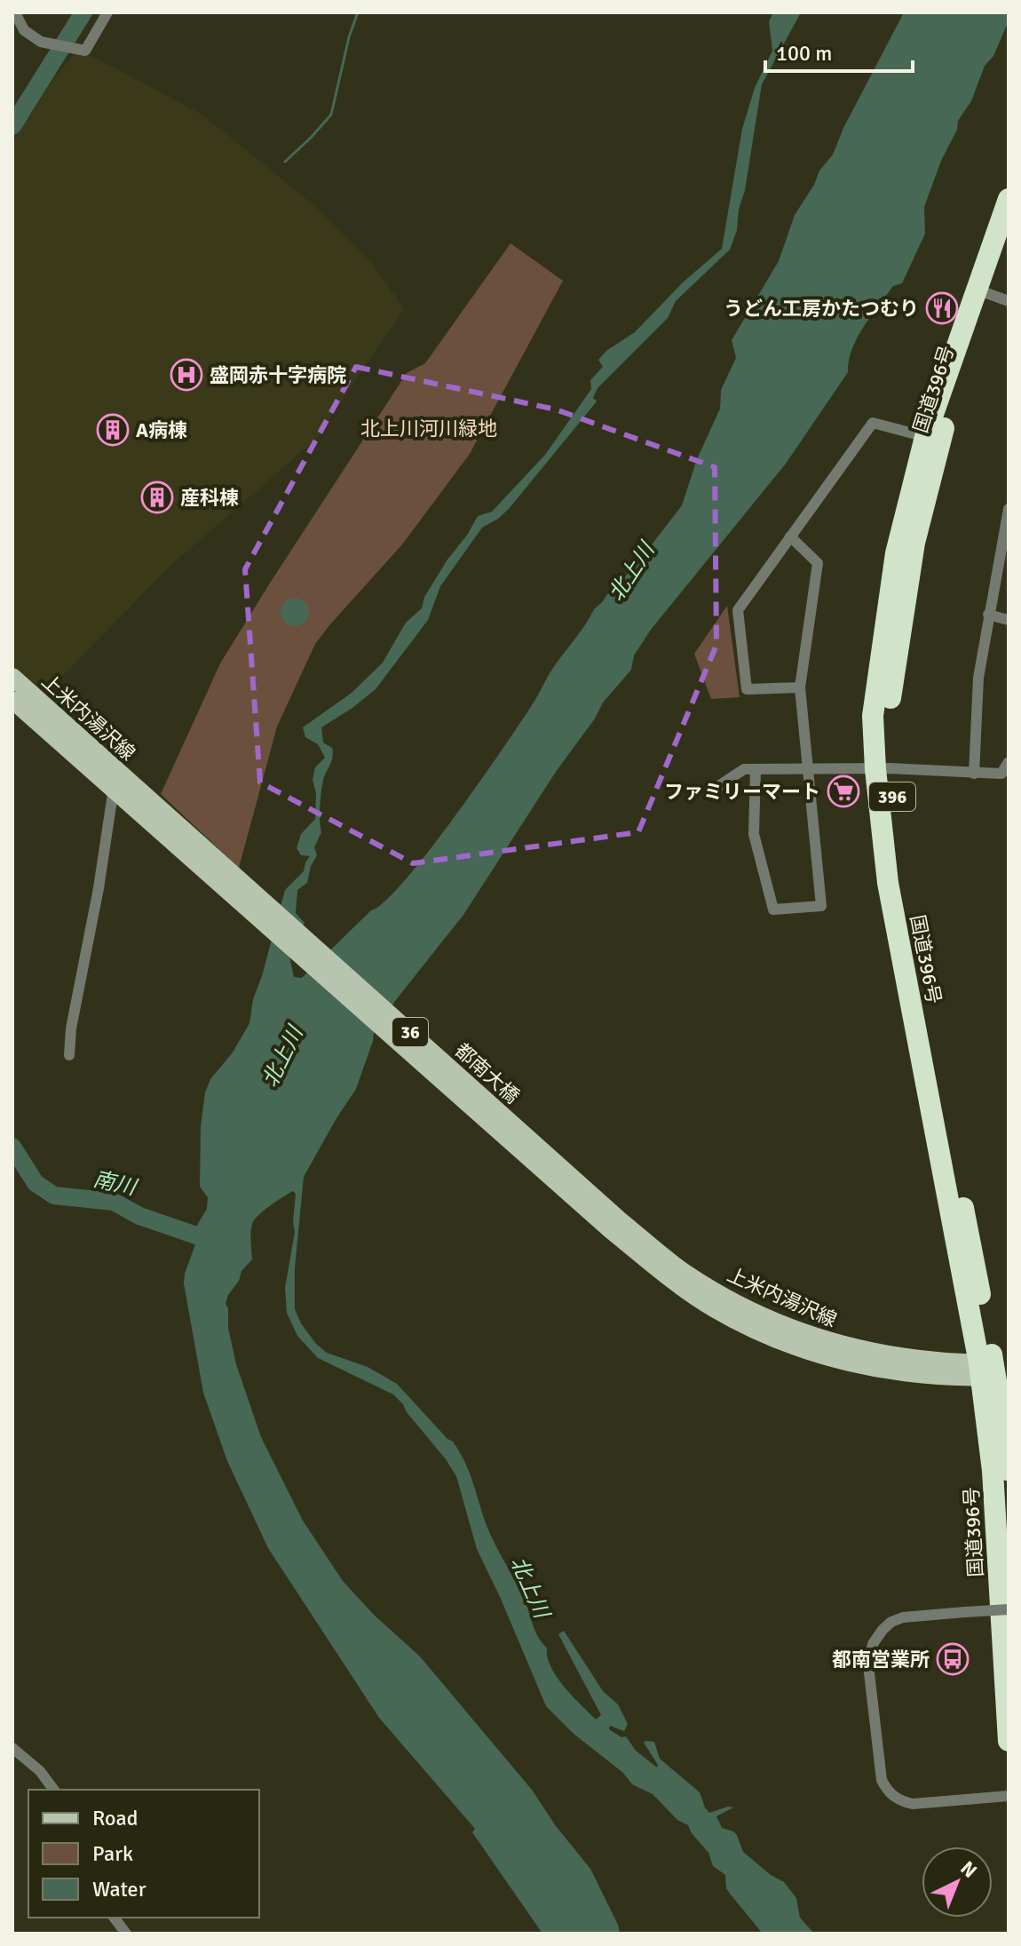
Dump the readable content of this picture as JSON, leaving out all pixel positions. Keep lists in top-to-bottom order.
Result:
{
  "streets": {
    "highway": ["国道396号", "396"],
    "main road": ["上米内湯沢線", "36", "都南大橋"]
  },
  "crossings": [
    ["国道396号", "上米内湯沢線"],
    ["上米内湯沢線", "都南大橋"]
  ],
  "water": ["北上川", "南川"],
  "parks": ["北上川河川緑地"],
  "places": {
    "restaurant": ["うどん工房かたつむり"],
    "hospital": ["盛岡赤十字病院"],
    "building": ["A病棟", "産科棟"],
    "supermarket": ["ファミリーマート"],
    "bus stop": ["都南営業所"]
  },
  "legend": ["Road", "Park", "Water"],
  "scale_bar": "100 m",
  "north": "top right"
}
